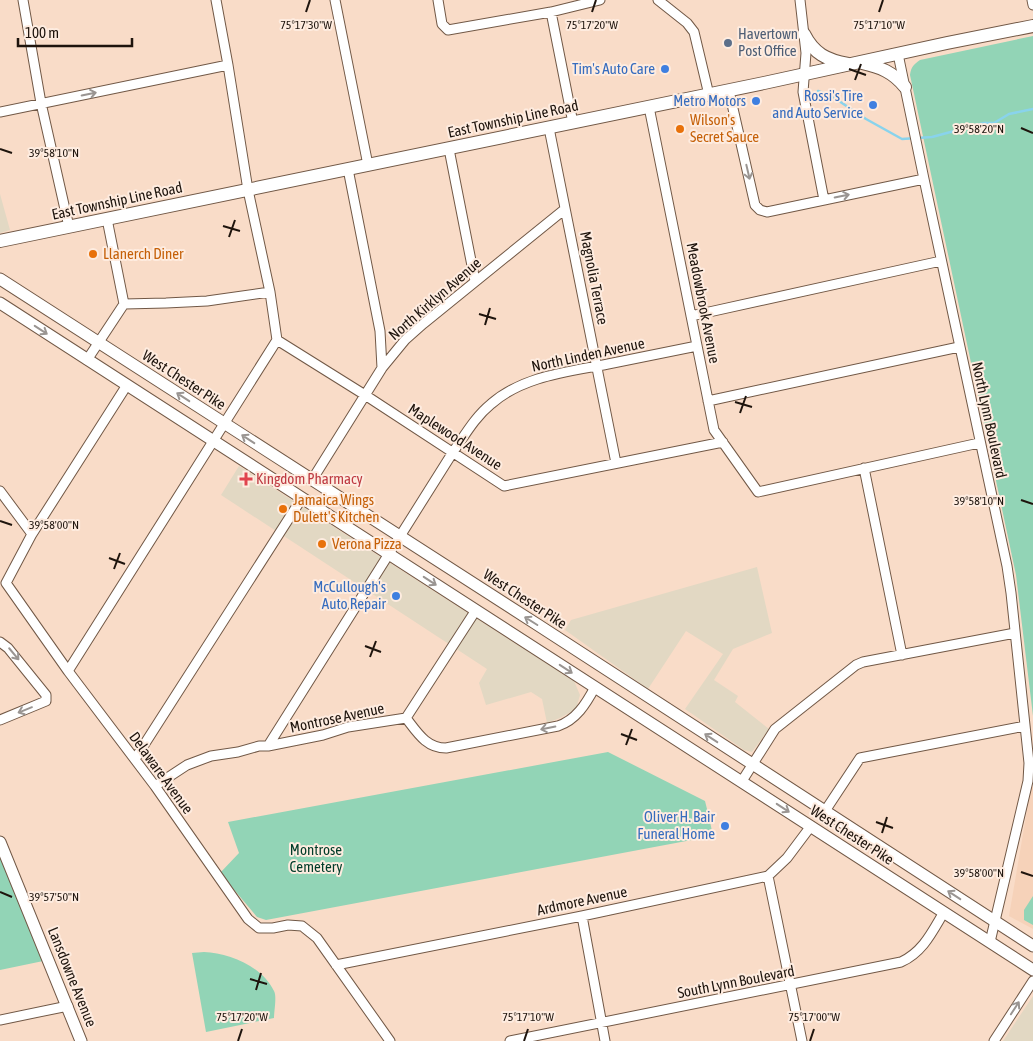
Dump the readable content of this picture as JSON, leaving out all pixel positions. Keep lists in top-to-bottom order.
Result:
{
  "streets": {
    "highway": ["East Township Line Road"],
    "main road": ["West Chester Pike", "Lansdowne Avenue"],
    "street": [
      "Magnolia Terrace",
      "North Kirklyn Avenue",
      "Meadowbrook Avenue",
      "North Linden Avenue",
      "North Lynn Boulevard",
      "Maplewood Avenue",
      "Montrose Avenue",
      "Delaware Avenue",
      "Ardmore Avenue",
      "South Lynn Boulevard"
    ]
  },
  "crossings": [
    ["East Township Line Road", "Magnolia Terrace"],
    ["East Township Line Road", "Meadowbrook Avenue"],
    ["East Township Line Road", "North Lynn Boulevard"],
    ["Magnolia Terrace", "North Kirklyn Avenue"],
    ["Magnolia Terrace", "North Linden Avenue"],
    ["Magnolia Terrace", "Maplewood Avenue"],
    ["North Kirklyn Avenue", "West Chester Pike"],
    ["North Kirklyn Avenue", "Maplewood Avenue"],
    ["Meadowbrook Avenue", "North Linden Avenue"],
    ["Meadowbrook Avenue", "Maplewood Avenue"],
    ["North Linden Avenue", "West Chester Pike"],
    ["North Linden Avenue", "Maplewood Avenue"],
    ["North Linden Avenue", "Montrose Avenue"],
    ["West Chester Pike", "North Lynn Boulevard"],
    ["West Chester Pike", "Montrose Avenue"],
    ["West Chester Pike", "South Lynn Boulevard"],
    ["Montrose Avenue", "Delaware Avenue"],
    ["Delaware Avenue", "Ardmore Avenue"]
  ],
  "parks": ["Montrose Cemetery"],
  "places": {
    "other": [
      "Havertown Post Office",
      "Tim's Auto Care",
      "Metro Motors",
      "Rossi's Tire and Auto Service",
      "Wilson's Secret Sauce",
      "Llanerch Diner",
      "Jamaica Wings Dulett's Kitchen",
      "Verona Pizza",
      "McCullough's Auto Repair",
      "Oliver H. Bair Funeral Home"
    ],
    "health": ["Kingdom Pharmacy"]
  },
  "scale_bar": "100 m",
  "coordinates": [
    "75°17'30\"W",
    "75°17'20\"W",
    "75°17'10\"W",
    "39°58'20\"N",
    "39°58'10\"N",
    "39°58'00\"N",
    "39°57'50\"N",
    "75°17'00\"W"
  ]
}
